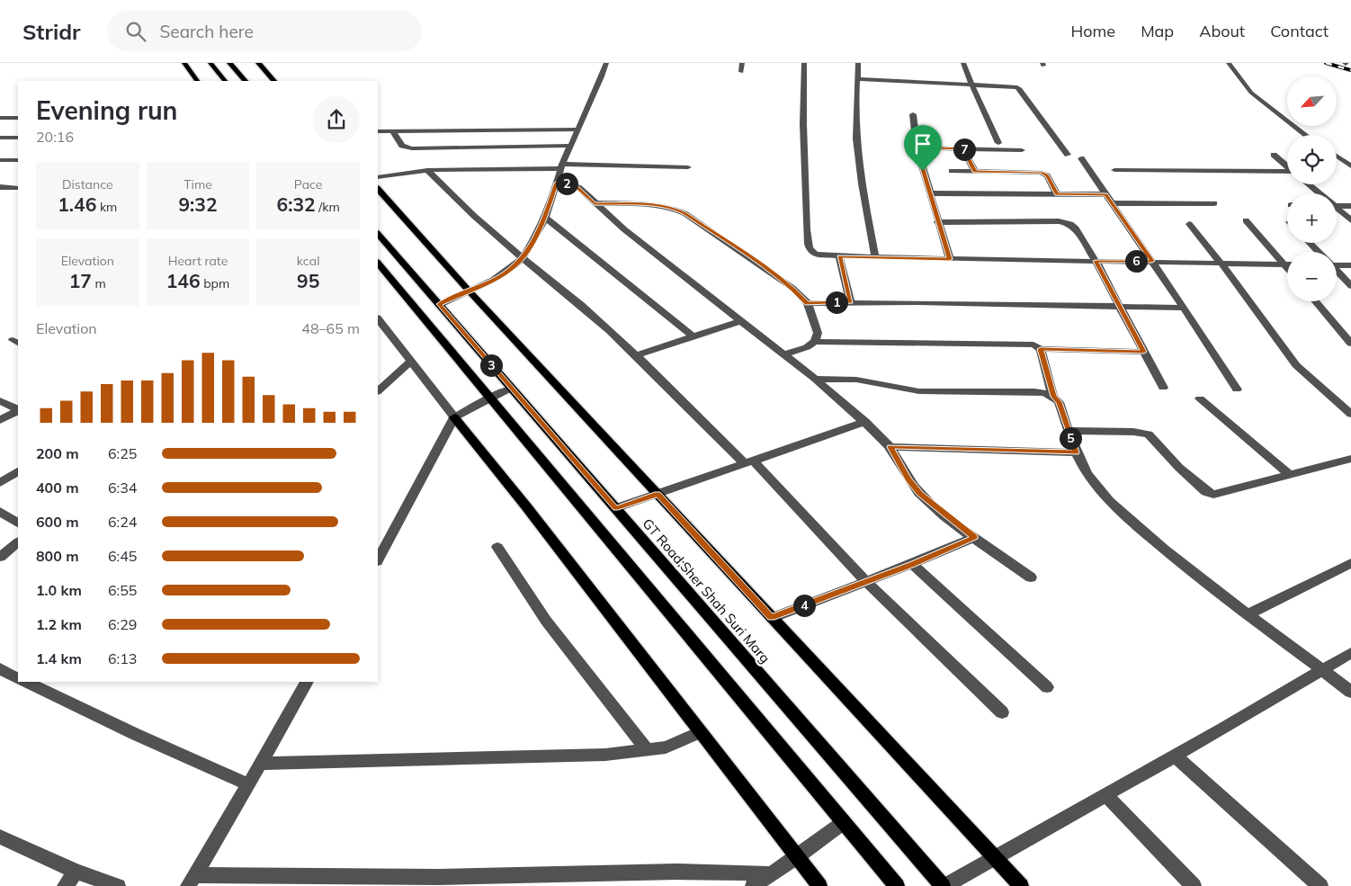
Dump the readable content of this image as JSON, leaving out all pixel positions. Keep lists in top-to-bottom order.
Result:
{
  "streets": {
    "main road": ["GT Road;Sher Shah Suri Marg"]
  },
  "north": "bottom left",
  "page": {
    "header": "Stridr",
    "search": "Search here",
    "nav": [
      "Home",
      "Map",
      "About",
      "Contact"
    ],
    "map_buttons": ["+", "−"],
    "heading": ["Evening run", "20:16"],
    "pins": [
      "7",
      "2",
      "6",
      "1",
      "3",
      "5",
      "4"
    ],
    "stats": [
      ["Distance", "1.46 km"],
      ["Time", "9:32"],
      ["Pace", "6:32 /km"],
      ["Elevation", "17 m"],
      ["Heart rate", "146 bpm"],
      ["kcal", "95"]
    ],
    "chart": ["Elevation", "48–65 m"],
    "list": [
      {
        "name": "200 m",
        "note": "6:25"
      },
      {
        "name": "400 m",
        "note": "6:34"
      },
      {
        "name": "600 m",
        "note": "6:24"
      },
      {
        "name": "800 m",
        "note": "6:45"
      },
      {
        "name": "1.0 km",
        "note": "6:55"
      },
      {
        "name": "1.2 km",
        "note": "6:29"
      },
      {
        "name": "1.4 km",
        "note": "6:13"
      }
    ]
  }
}
